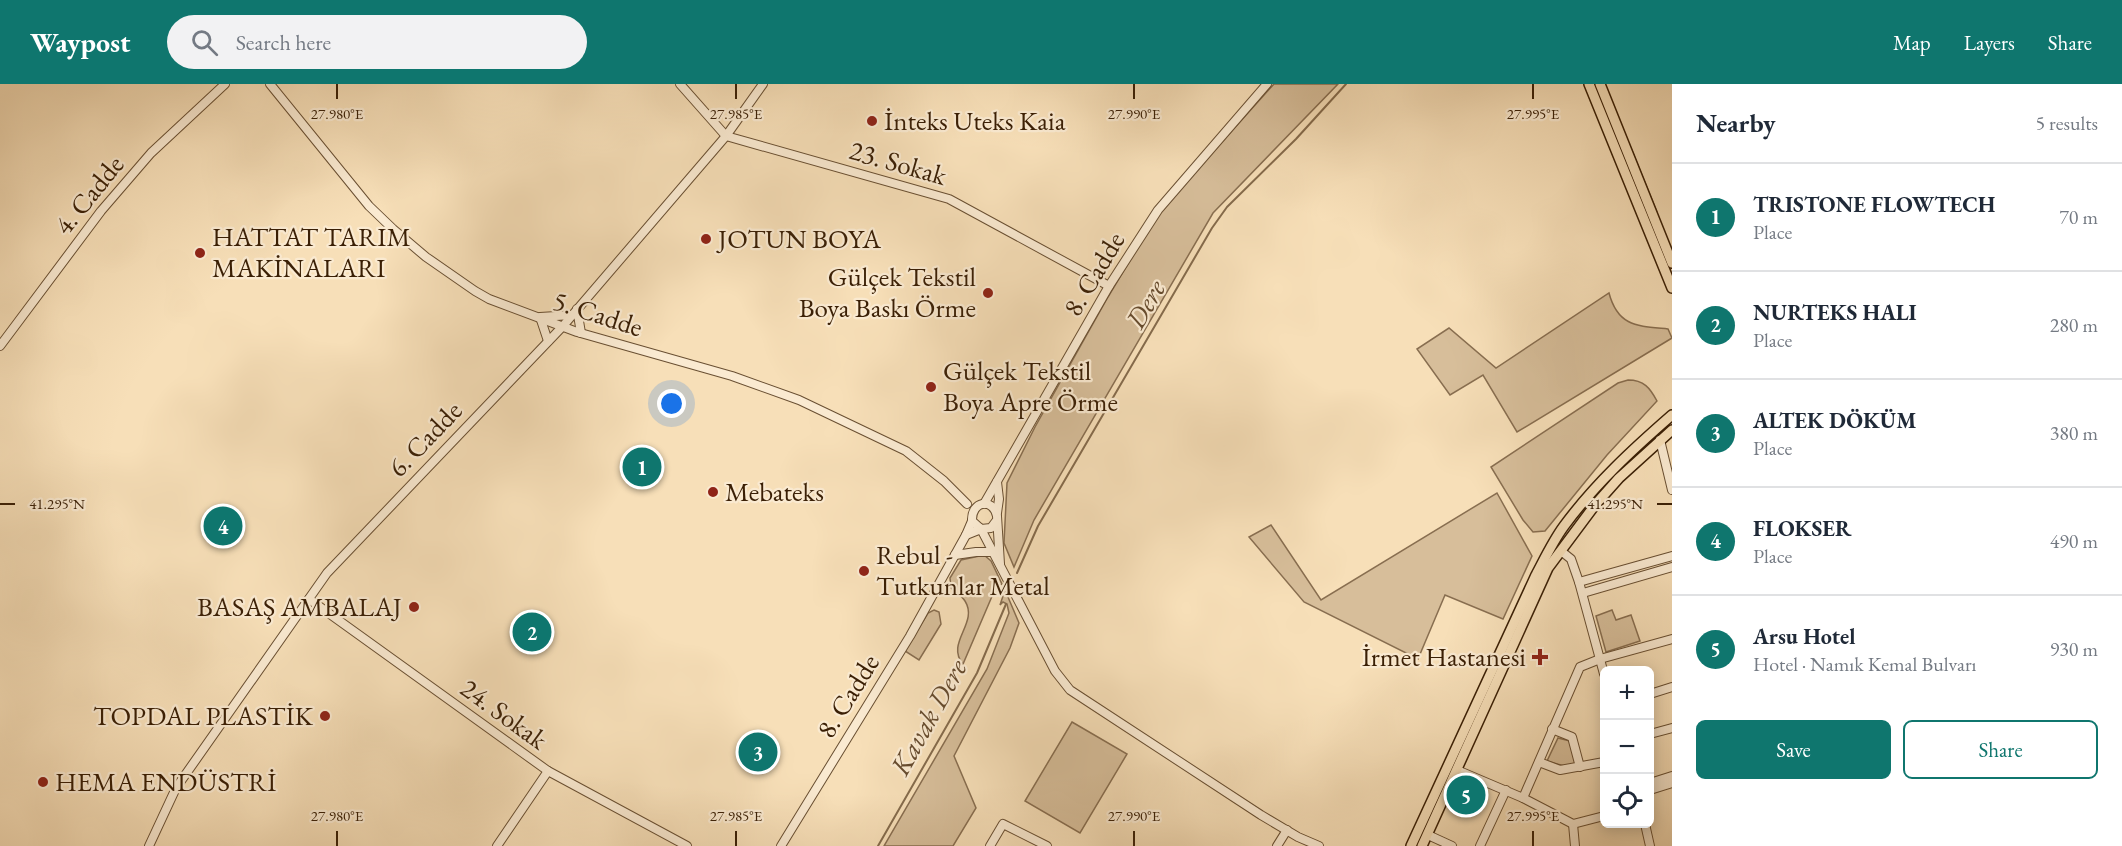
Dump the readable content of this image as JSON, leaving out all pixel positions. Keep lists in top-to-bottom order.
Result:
{
  "streets": {
    "street": [
      "23. Sokak",
      "4. Cadde",
      "8. Cadde",
      "5. Cadde",
      "6. Cadde",
      "24. Sokak"
    ]
  },
  "crossings": [
    ["23. Sokak", "8. Cadde"],
    ["23. Sokak", "6. Cadde"],
    ["5. Cadde", "6. Cadde"],
    ["6. Cadde", "24. Sokak"]
  ],
  "water": ["Dere", "Kavak Dere"],
  "places": {
    "other": [
      "İnteks Uteks Kaia",
      "JOTUN BOYA",
      "HATTAT TARIM MAKİNALARI",
      "Gülçek Tekstil Boya Baskı Örme",
      "Gülçek Tekstil Boya Apre Örme",
      "Mebateks",
      "Rebul - Tutkunlar Metal",
      "BASAŞ AMBALAJ",
      "TOPDAL PLASTİK",
      "HEMA ENDÜSTRİ"
    ],
    "health": ["İrmet Hastanesi"]
  },
  "page": {
    "header": "Waypost",
    "search": "Search here",
    "nav": ["Map", "Layers", "Share"],
    "heading": ["Nearby", "5 results"],
    "list": [
      {
        "mark": "1",
        "name": "TRISTONE FLOWTECH",
        "note": "Place",
        "value": "70 m"
      },
      {
        "mark": "2",
        "name": "NURTEKS HALI",
        "note": "Place",
        "value": "280 m"
      },
      {
        "mark": "3",
        "name": "ALTEK DÖKÜM",
        "note": "Place",
        "value": "380 m"
      },
      {
        "mark": "4",
        "name": "FLOKSER",
        "note": "Place",
        "value": "490 m"
      },
      {
        "mark": "5",
        "name": "Arsu Hotel",
        "note": "Hotel · Namık Kemal Bulvarı",
        "value": "930 m"
      }
    ],
    "pins": [
      "1",
      "4",
      "2",
      "3",
      "5"
    ],
    "map_buttons": ["+", "−"],
    "buttons": ["Save", "Share"]
  },
  "coordinates": [
    "27.980°E",
    "27.985°E",
    "27.990°E",
    "27.995°E",
    "41.295°N"
  ]
}
